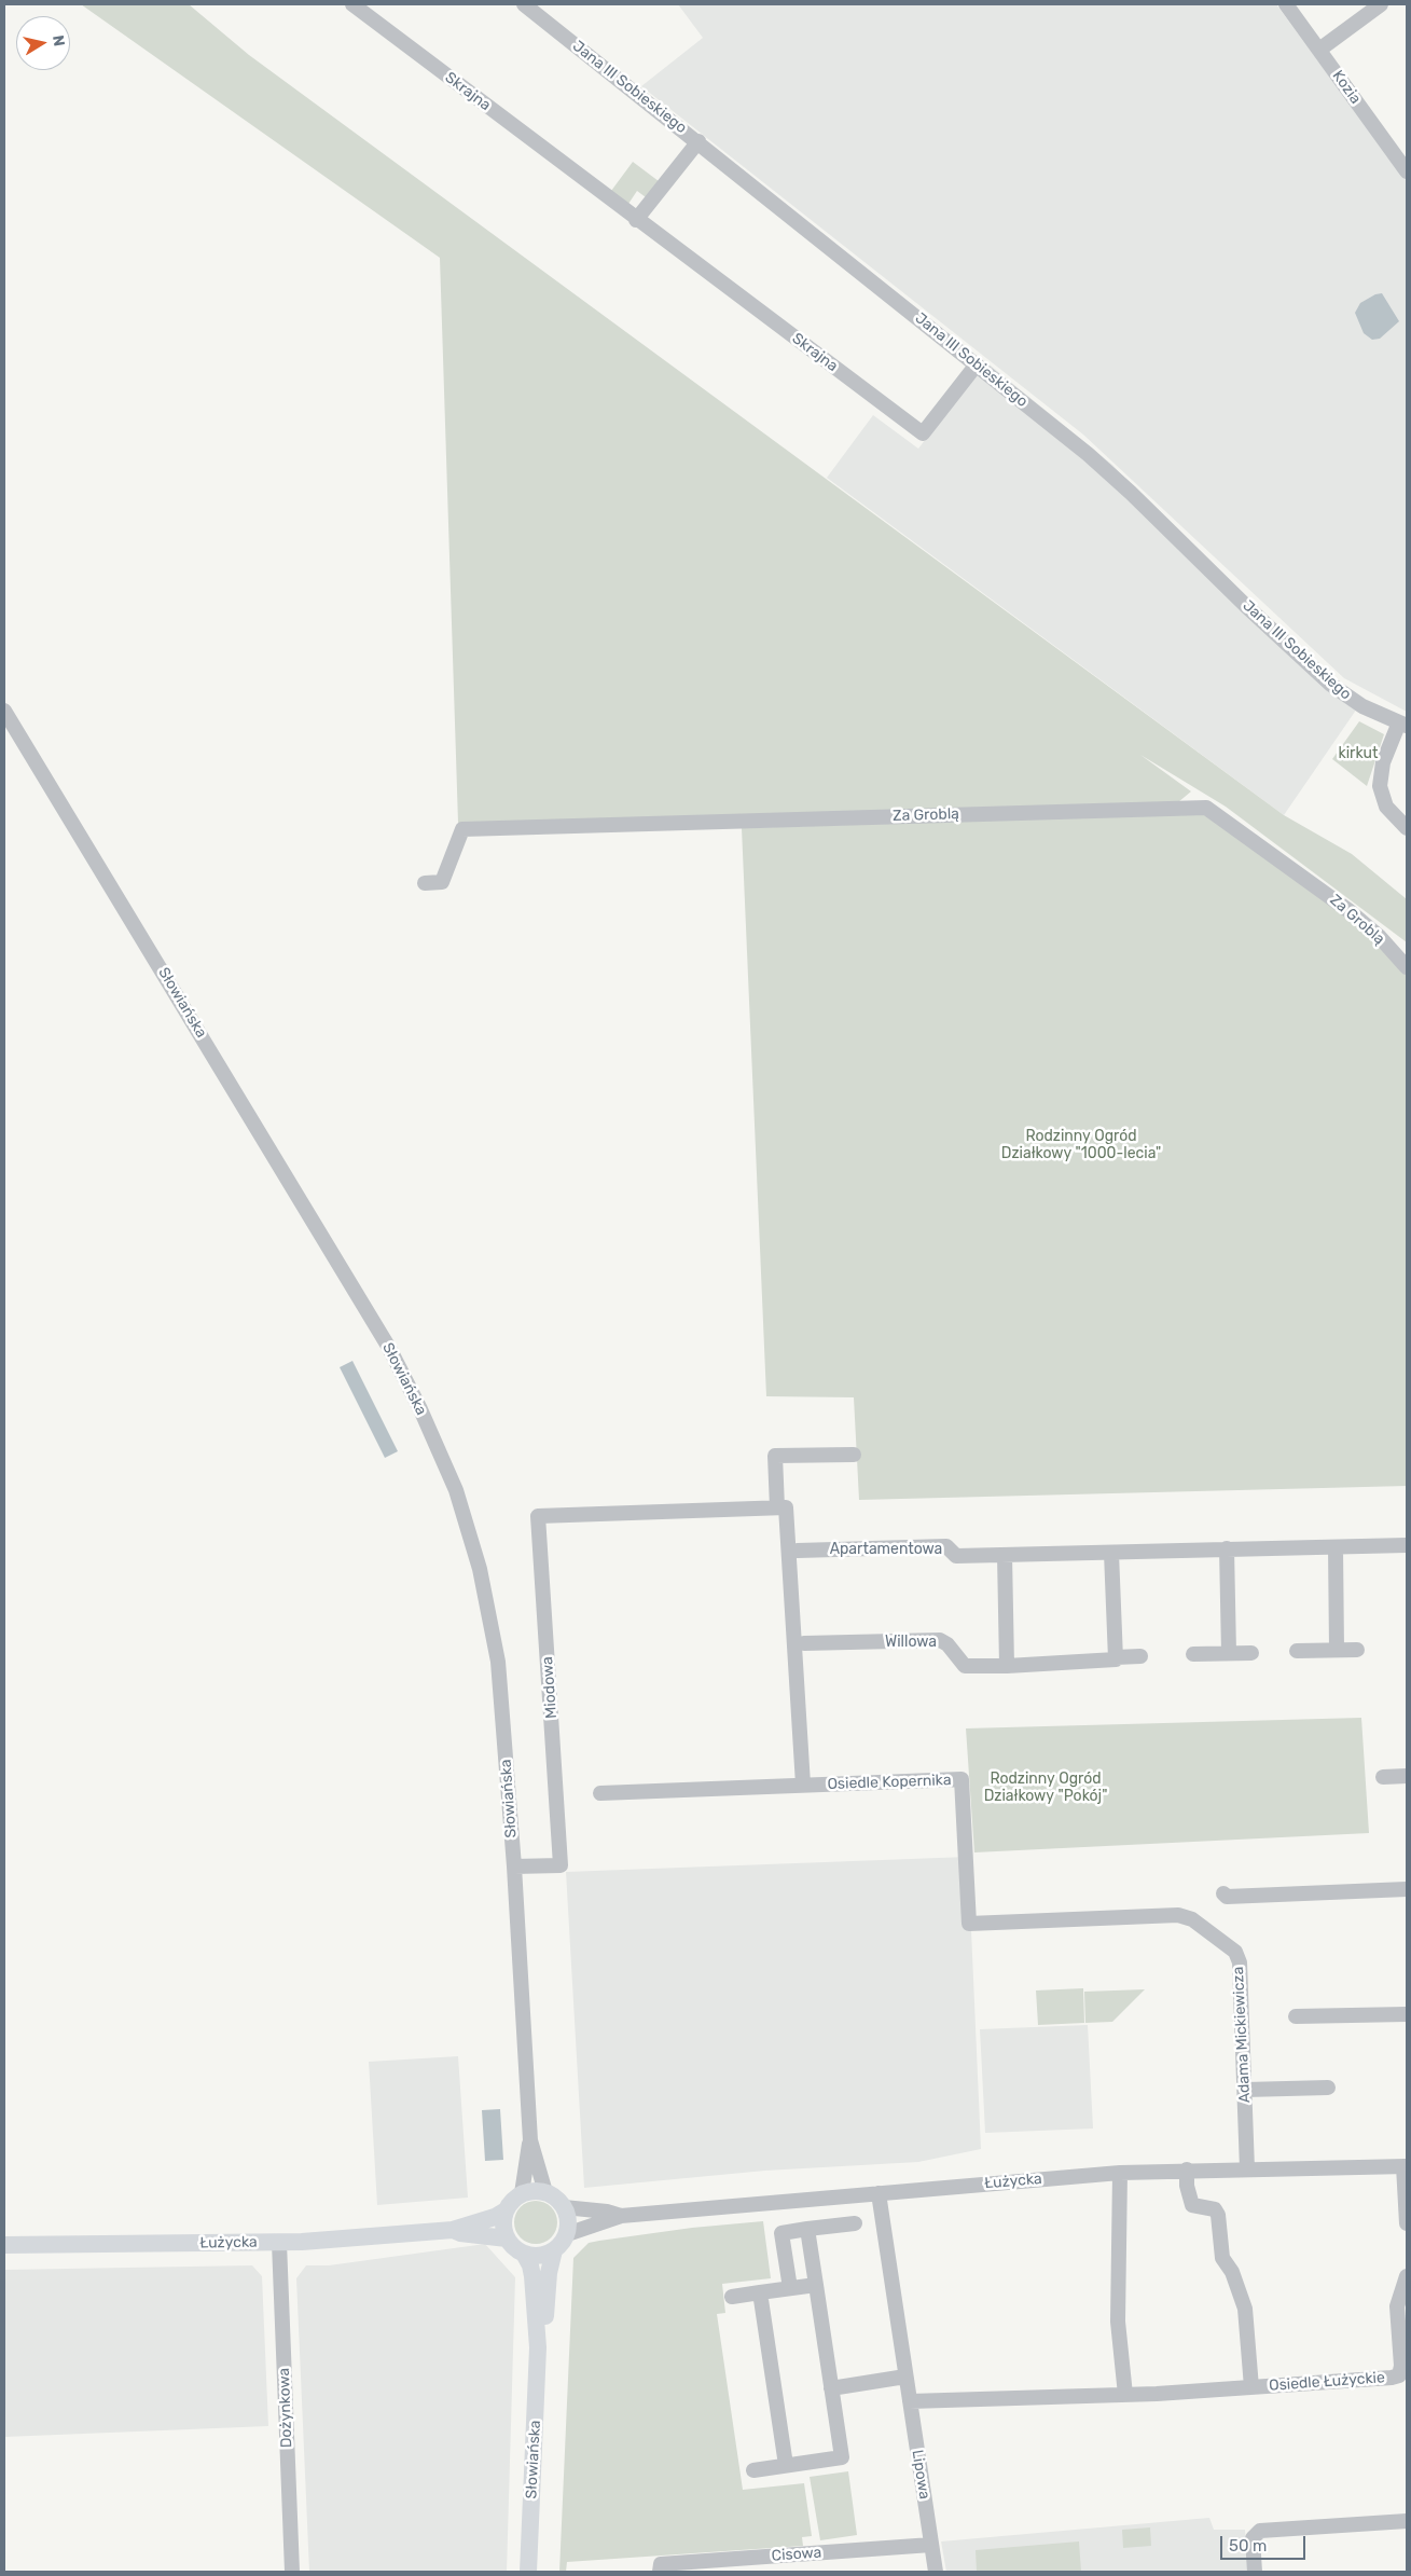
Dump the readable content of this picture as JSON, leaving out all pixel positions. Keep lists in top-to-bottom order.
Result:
{
  "streets": {
    "main road": ["Słowiańska", "Łużycka"],
    "street": [
      "Jana III Sobieskiego",
      "Kozia",
      "Skrajna",
      "Za Groblą",
      "Apartamentowa",
      "Willowa",
      "Miodowa",
      "Osiedle Kopernika",
      "Adama Mickiewicza",
      "Osiedle Łużyckie",
      "Dożynkowa",
      "Lipowa",
      "Cisowa"
    ]
  },
  "crossings": [
    ["Jana III Sobieskiego", "Skrajna"],
    ["Słowiańska", "Miodowa"],
    ["Słowiańska", "Łużycka"],
    ["Osiedle Kopernika", "Adama Mickiewicza"],
    ["Adama Mickiewicza", "Łużycka"],
    ["Łużycka", "Osiedle Łużyckie"],
    ["Łużycka", "Dożynkowa"],
    ["Łużycka", "Lipowa"],
    ["Osiedle Łużyckie", "Lipowa"],
    ["Lipowa", "Cisowa"]
  ],
  "parks": ["kirkut", "Rodzinny Ogród Działkowy \"1000-lecia\"", "Rodzinny Ogród Działkowy \"Pokój\""],
  "scale_bar": "50 m",
  "north": "right"
}
